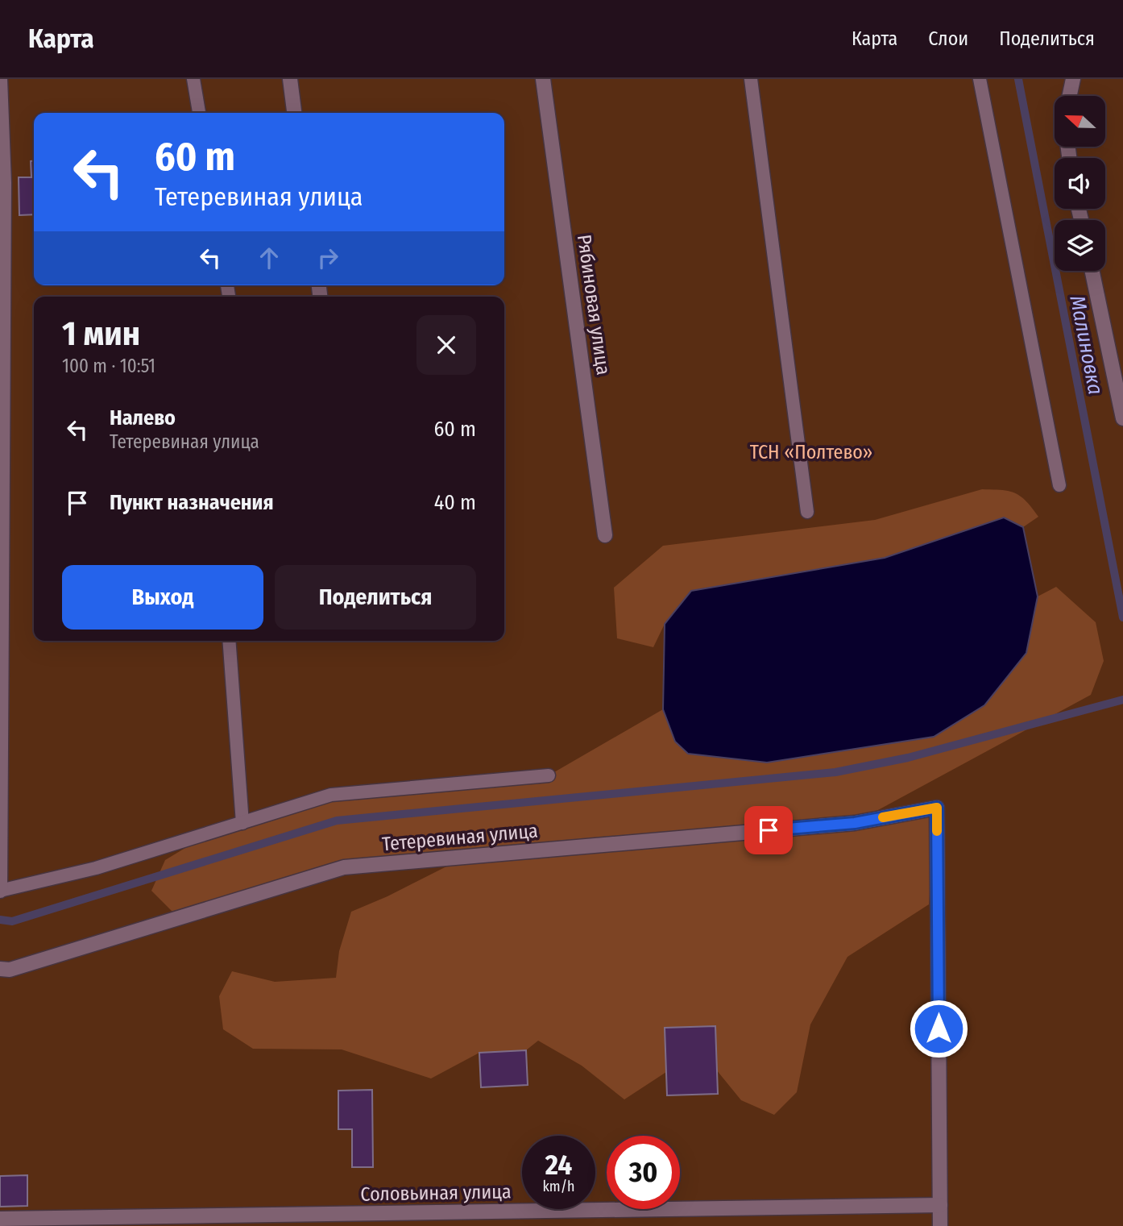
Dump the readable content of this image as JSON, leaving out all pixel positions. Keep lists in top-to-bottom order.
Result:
{
  "streets": {
    "street": ["Рябиновая улица", "Тетеревиная улица", "Соловьиная улица"]
  },
  "crossings": [
    ["Тетеревиная улица", "Соловьиная улица"]
  ],
  "water": ["Малиновка"],
  "parks": ["ТСН «Полтево»"],
  "north": "left",
  "page": {
    "header": "Карта",
    "nav": ["Карта", "Слои", "Поделиться"],
    "turn": ["60 m", "Тетеревиная улица"],
    "heading": ["1 мин", "100 m · 10:51"],
    "list": [
      {
        "name": "Налево",
        "note": "Тетеревиная улица",
        "value": "60 m"
      },
      {
        "name": "Пункт назначения",
        "value": "40 m"
      }
    ],
    "buttons": ["Выход", "Поделиться"],
    "speed": "24 km/h",
    "limit": "30"
  }
}
